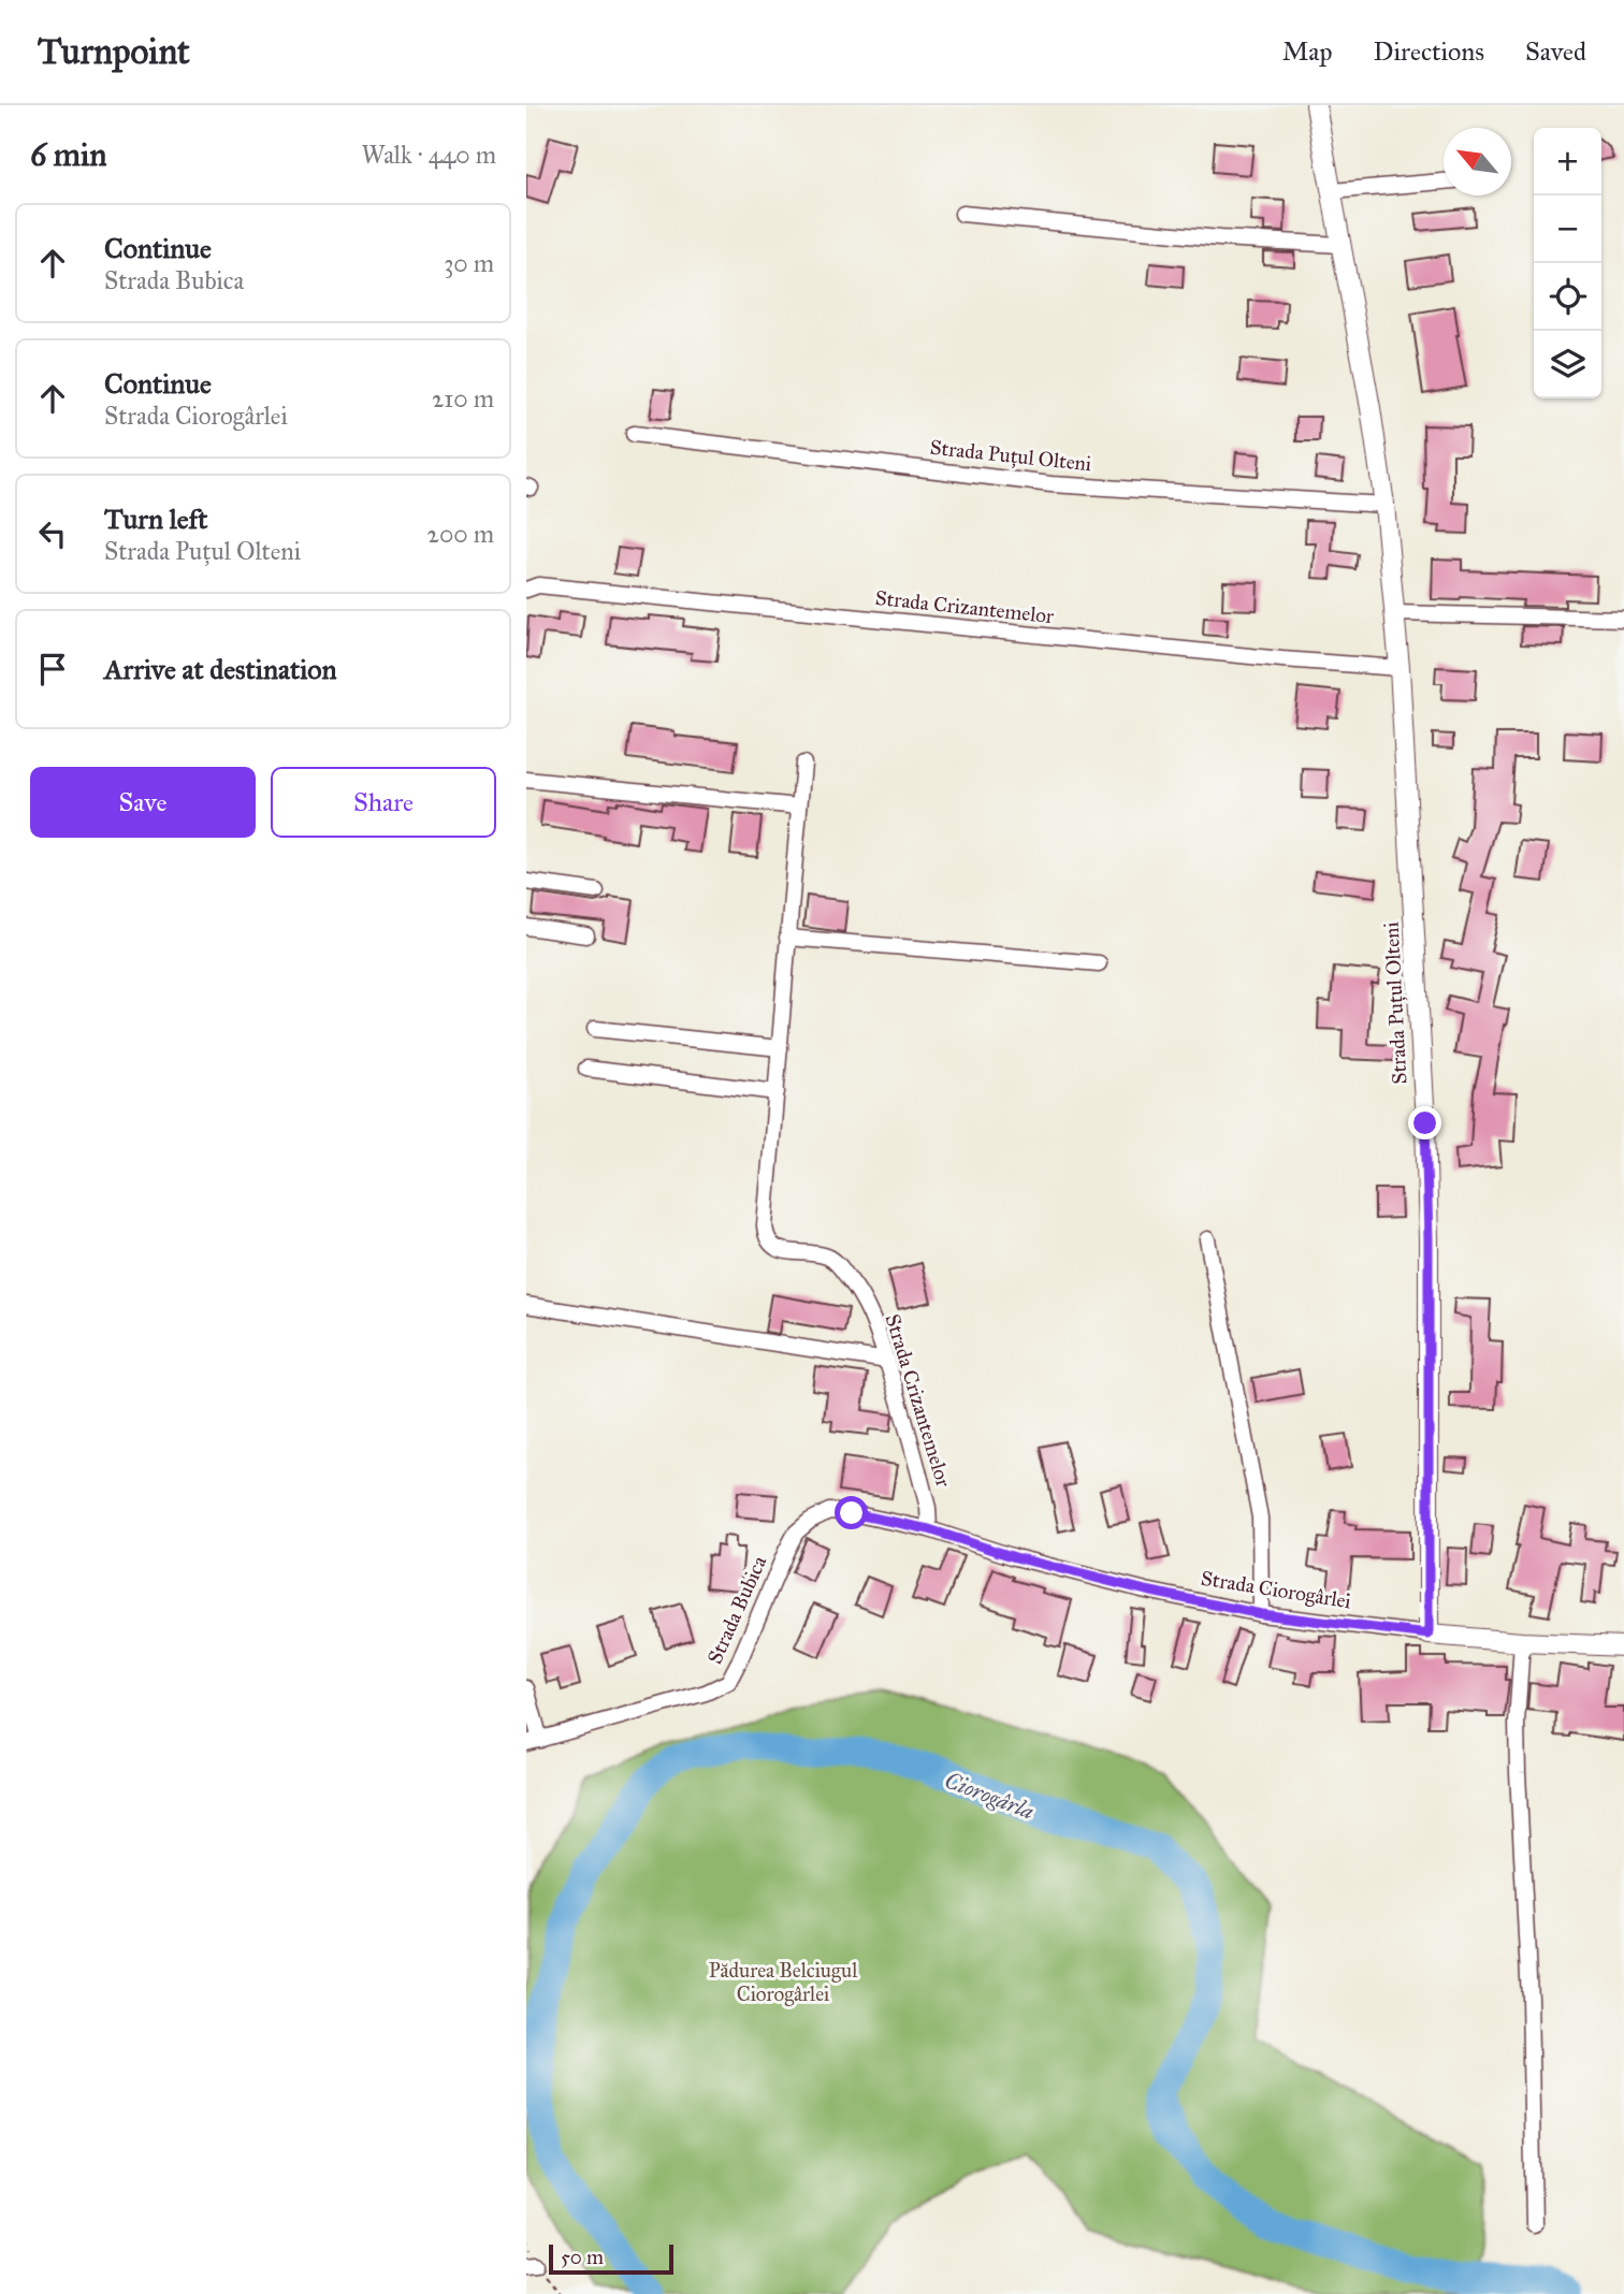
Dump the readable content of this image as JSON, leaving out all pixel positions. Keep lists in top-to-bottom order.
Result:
{
  "streets": {
    "street": [
      "Strada Puțul Olteni",
      "Strada Crizantemelor",
      "Strada Ciorogârlei",
      "Strada Bubica"
    ]
  },
  "crossings": [
    ["Strada Puțul Olteni", "Strada Crizantemelor"],
    ["Strada Puțul Olteni", "Strada Ciorogârlei"],
    ["Strada Crizantemelor", "Strada Ciorogârlei"],
    ["Strada Crizantemelor", "Strada Bubica"],
    ["Strada Ciorogârlei", "Strada Bubica"]
  ],
  "water": ["Ciorogârla"],
  "parks": ["Pădurea Belciugul Ciorogârlei"],
  "scale_bar": "50 m",
  "north": "top left",
  "page": {
    "header": "Turnpoint",
    "nav": ["Map", "Directions", "Saved"],
    "heading": ["6 min", "Walk · 440 m"],
    "map_buttons": ["+", "−"],
    "list": [
      ["Continue", "Strada Bubica", "30 m"],
      ["Continue", "Strada Ciorogârlei", "210 m"],
      ["Turn left", "Strada Puțul Olteni", "200 m"],
      "Arrive at destination"
    ],
    "buttons": ["Save", "Share"],
    "scale": "50 m"
  }
}
